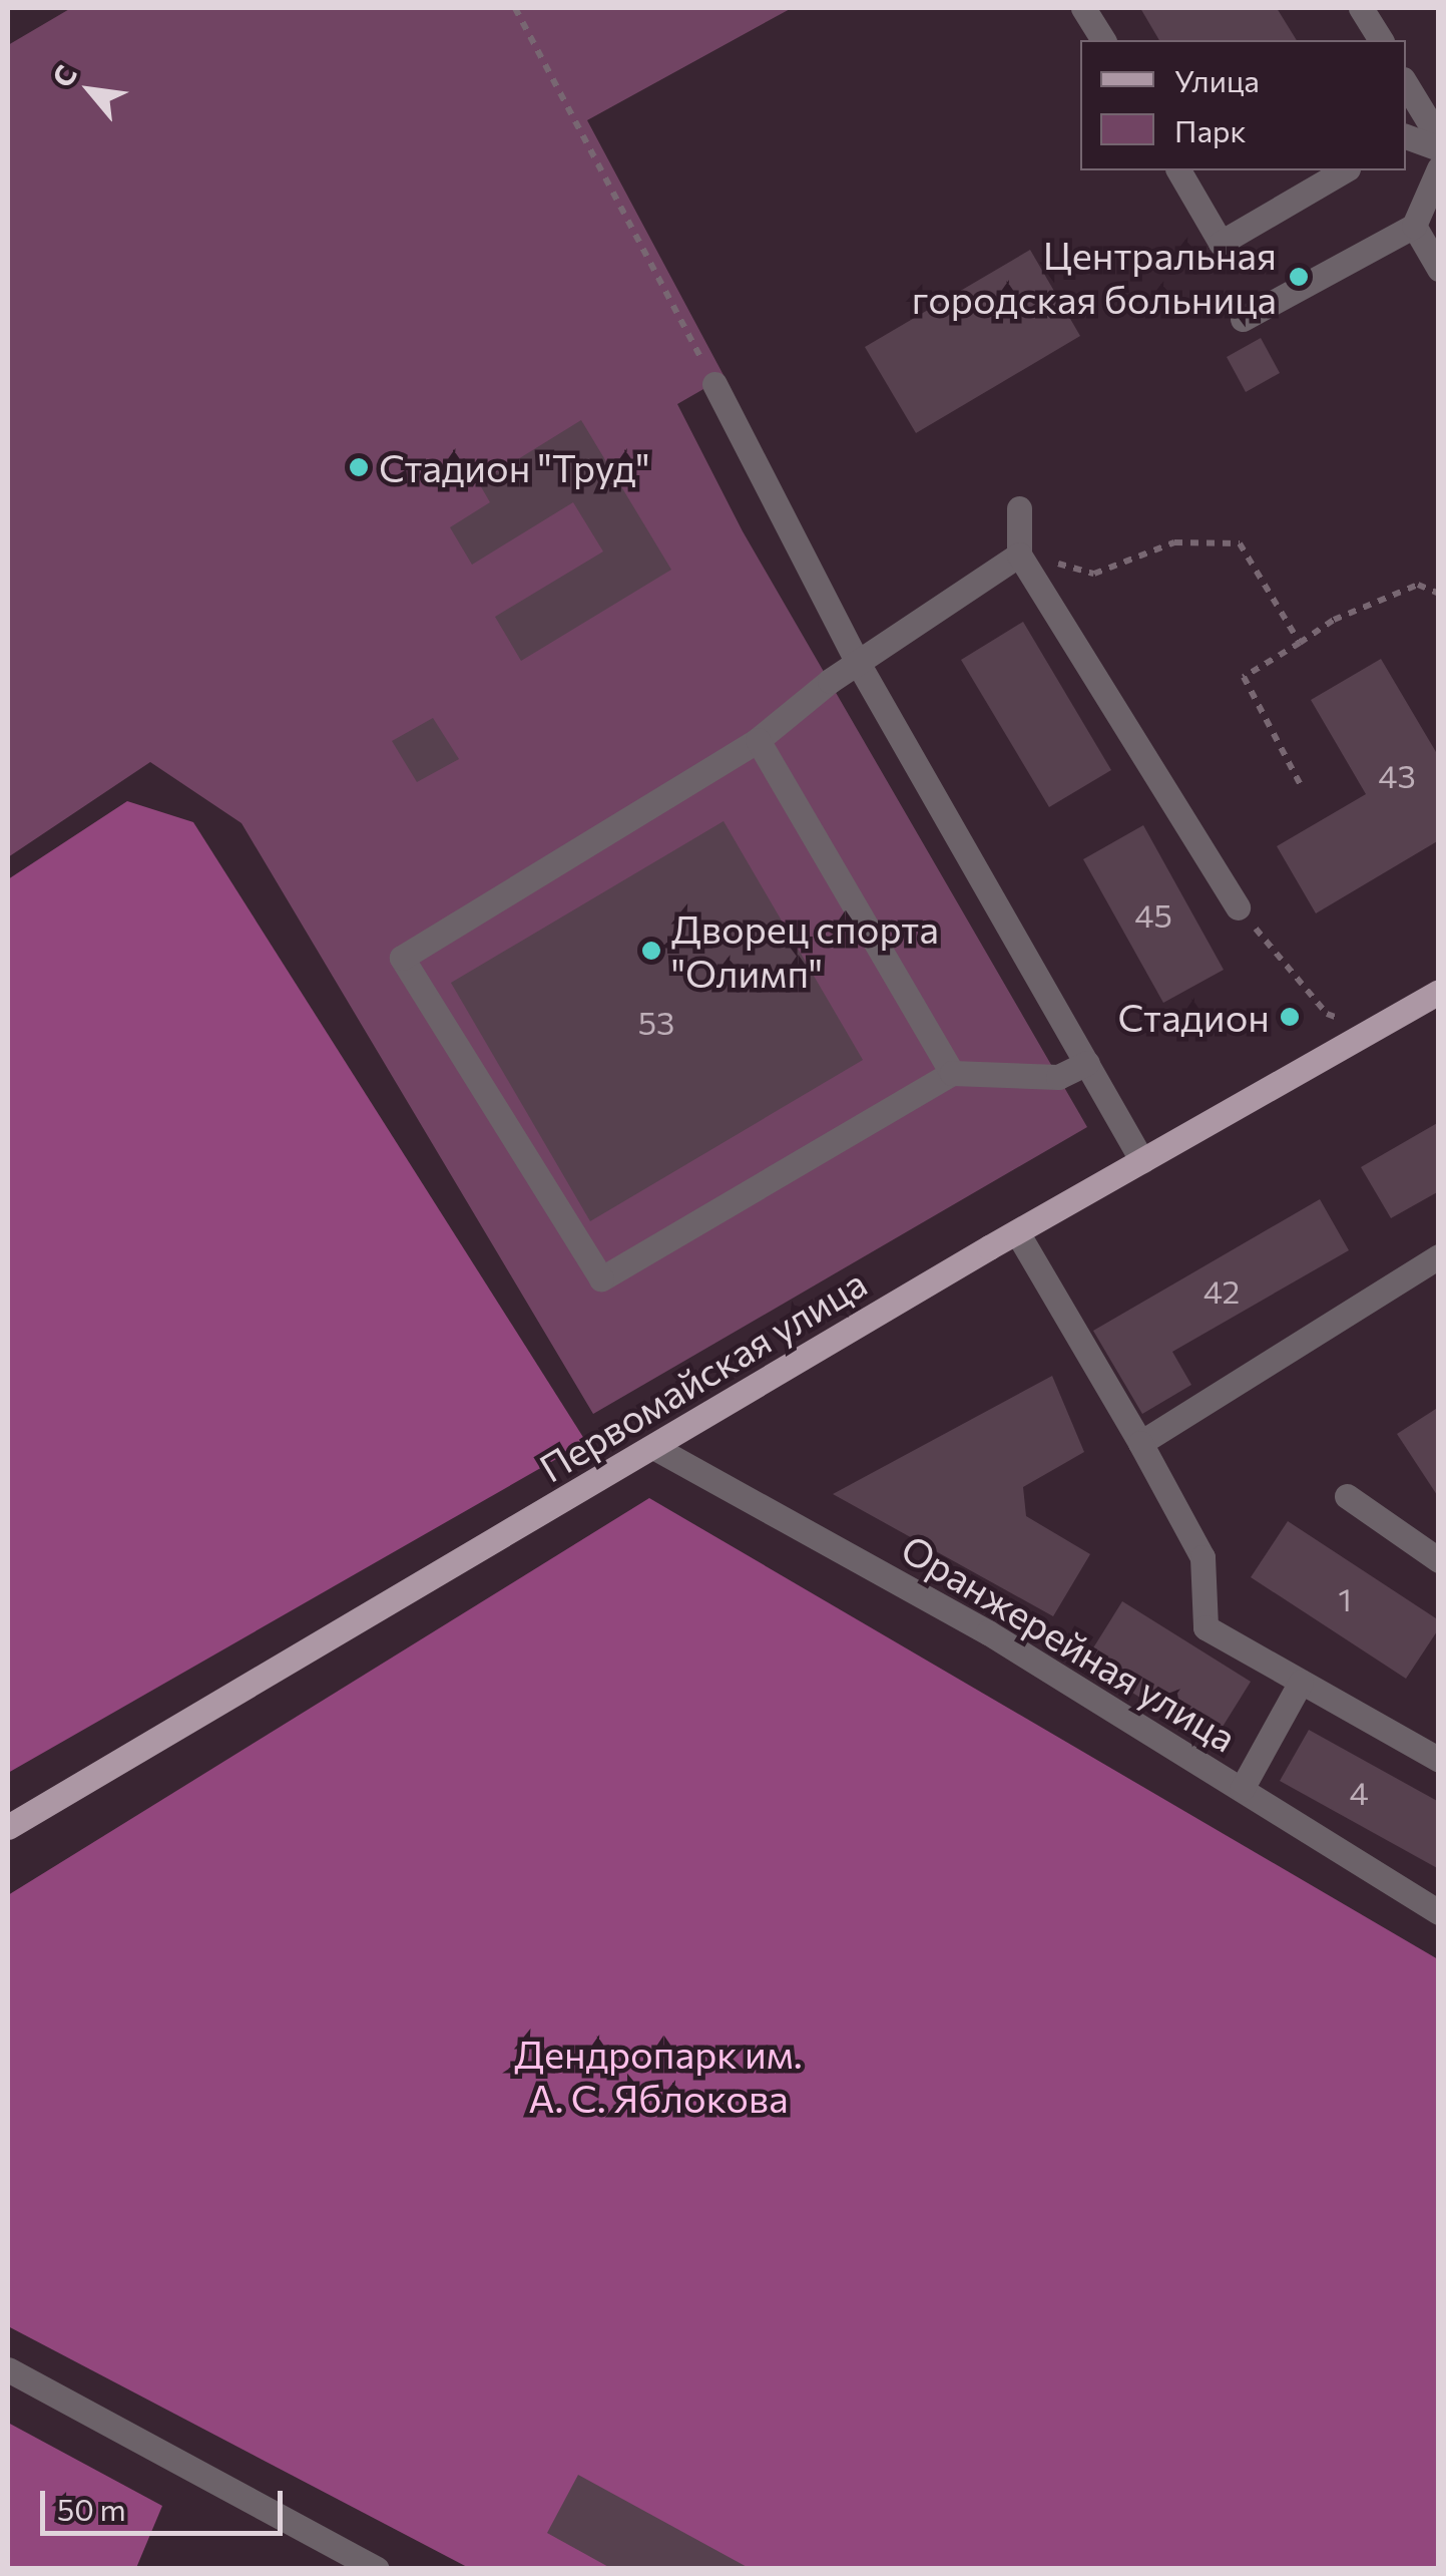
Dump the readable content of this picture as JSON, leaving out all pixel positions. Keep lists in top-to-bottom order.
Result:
{
  "streets": {
    "main road": ["Первомайская улица"],
    "street": ["Оранжерейная улица"]
  },
  "crossings": [
    ["Первомайская улица", "Оранжерейная улица"]
  ],
  "parks": ["Дендропарк им. А. С. Яблокова"],
  "places": [
    "Центральная городская больница",
    "Стадион \"Труд\"",
    "Дворец спорта \"Олимп\"",
    "Стадион"
  ],
  "house_numbers": [
    "43",
    "45",
    "53",
    "42",
    "1",
    "4"
  ],
  "legend": ["Улица", "Парк"],
  "scale_bar": "50 m",
  "north": "top left"
}
